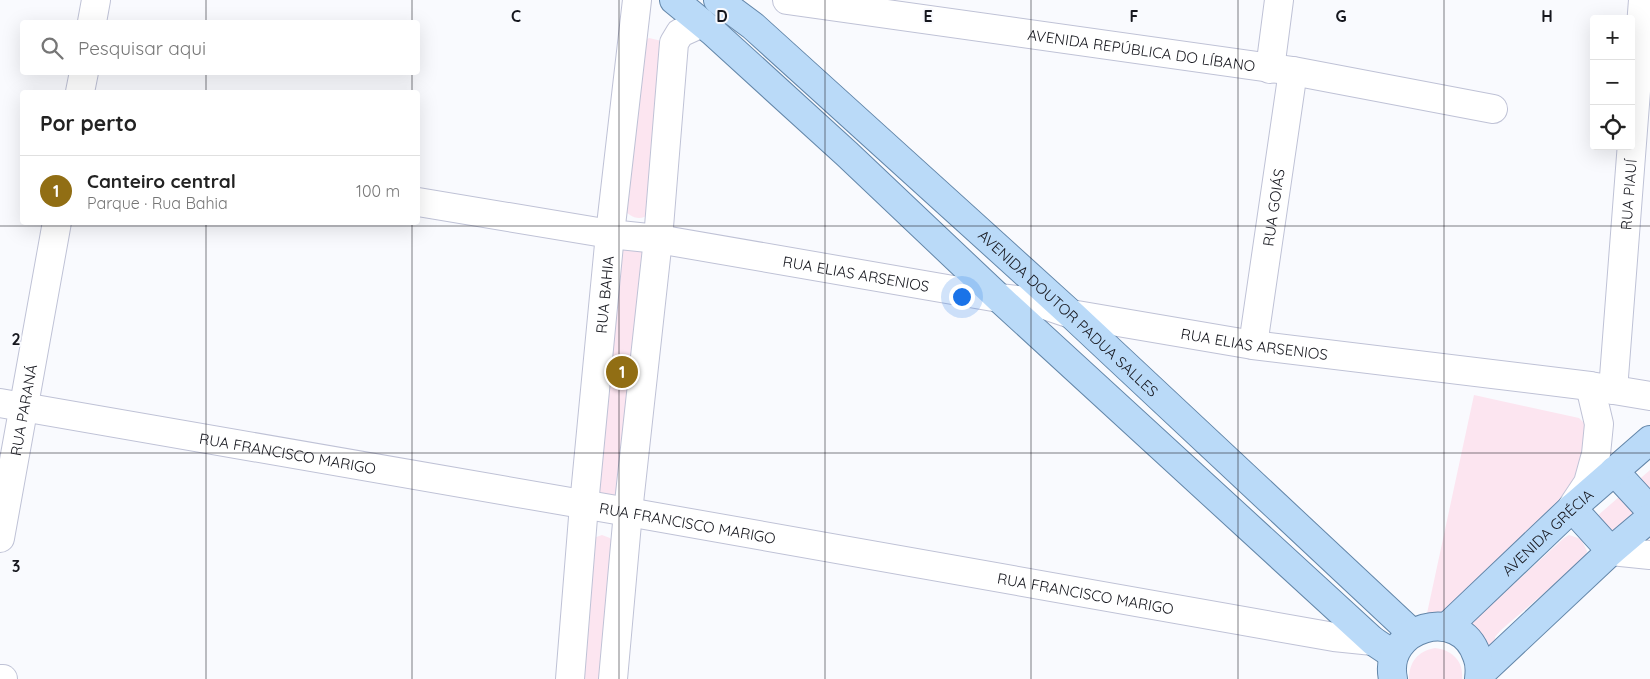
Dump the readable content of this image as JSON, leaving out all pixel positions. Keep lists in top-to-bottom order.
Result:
{
  "streets": {
    "main road": ["AVENIDA DOUTOR PADUA SALLES", "AVENIDA GRÉCIA"],
    "street": [
      "AVENIDA REPÚBLICA DO LÍBANO",
      "RUA PIAUÍ",
      "RUA GOIÁS",
      "RUA ELIAS ARSENIOS",
      "RUA BAHIA",
      "RUA PARANÁ",
      "RUA FRANCISCO MARIGO"
    ]
  },
  "crossings": [
    ["AVENIDA REPÚBLICA DO LÍBANO", "RUA GOIÁS"],
    ["RUA PIAUÍ", "RUA ELIAS ARSENIOS"],
    ["RUA PIAUÍ", "AVENIDA GRÉCIA"],
    ["RUA GOIÁS", "RUA ELIAS ARSENIOS"],
    ["RUA ELIAS ARSENIOS", "RUA BAHIA"],
    ["RUA ELIAS ARSENIOS", "AVENIDA DOUTOR PADUA SALLES"],
    ["RUA BAHIA", "RUA FRANCISCO MARIGO"],
    ["RUA PARANÁ", "RUA FRANCISCO MARIGO"]
  ],
  "page": {
    "map_buttons": ["+", "−"],
    "search": "Pesquisar aqui",
    "heading": "Por perto",
    "list": [
      {
        "mark": "1",
        "name": "Canteiro central",
        "note": "Parque · Rua Bahia",
        "value": "100 m"
      }
    ],
    "pins": "1"
  },
  "grid": {
    "columns": [
      "C",
      "D",
      "E",
      "F",
      "G",
      "H"
    ],
    "rows": ["2", "3"]
  }
}
